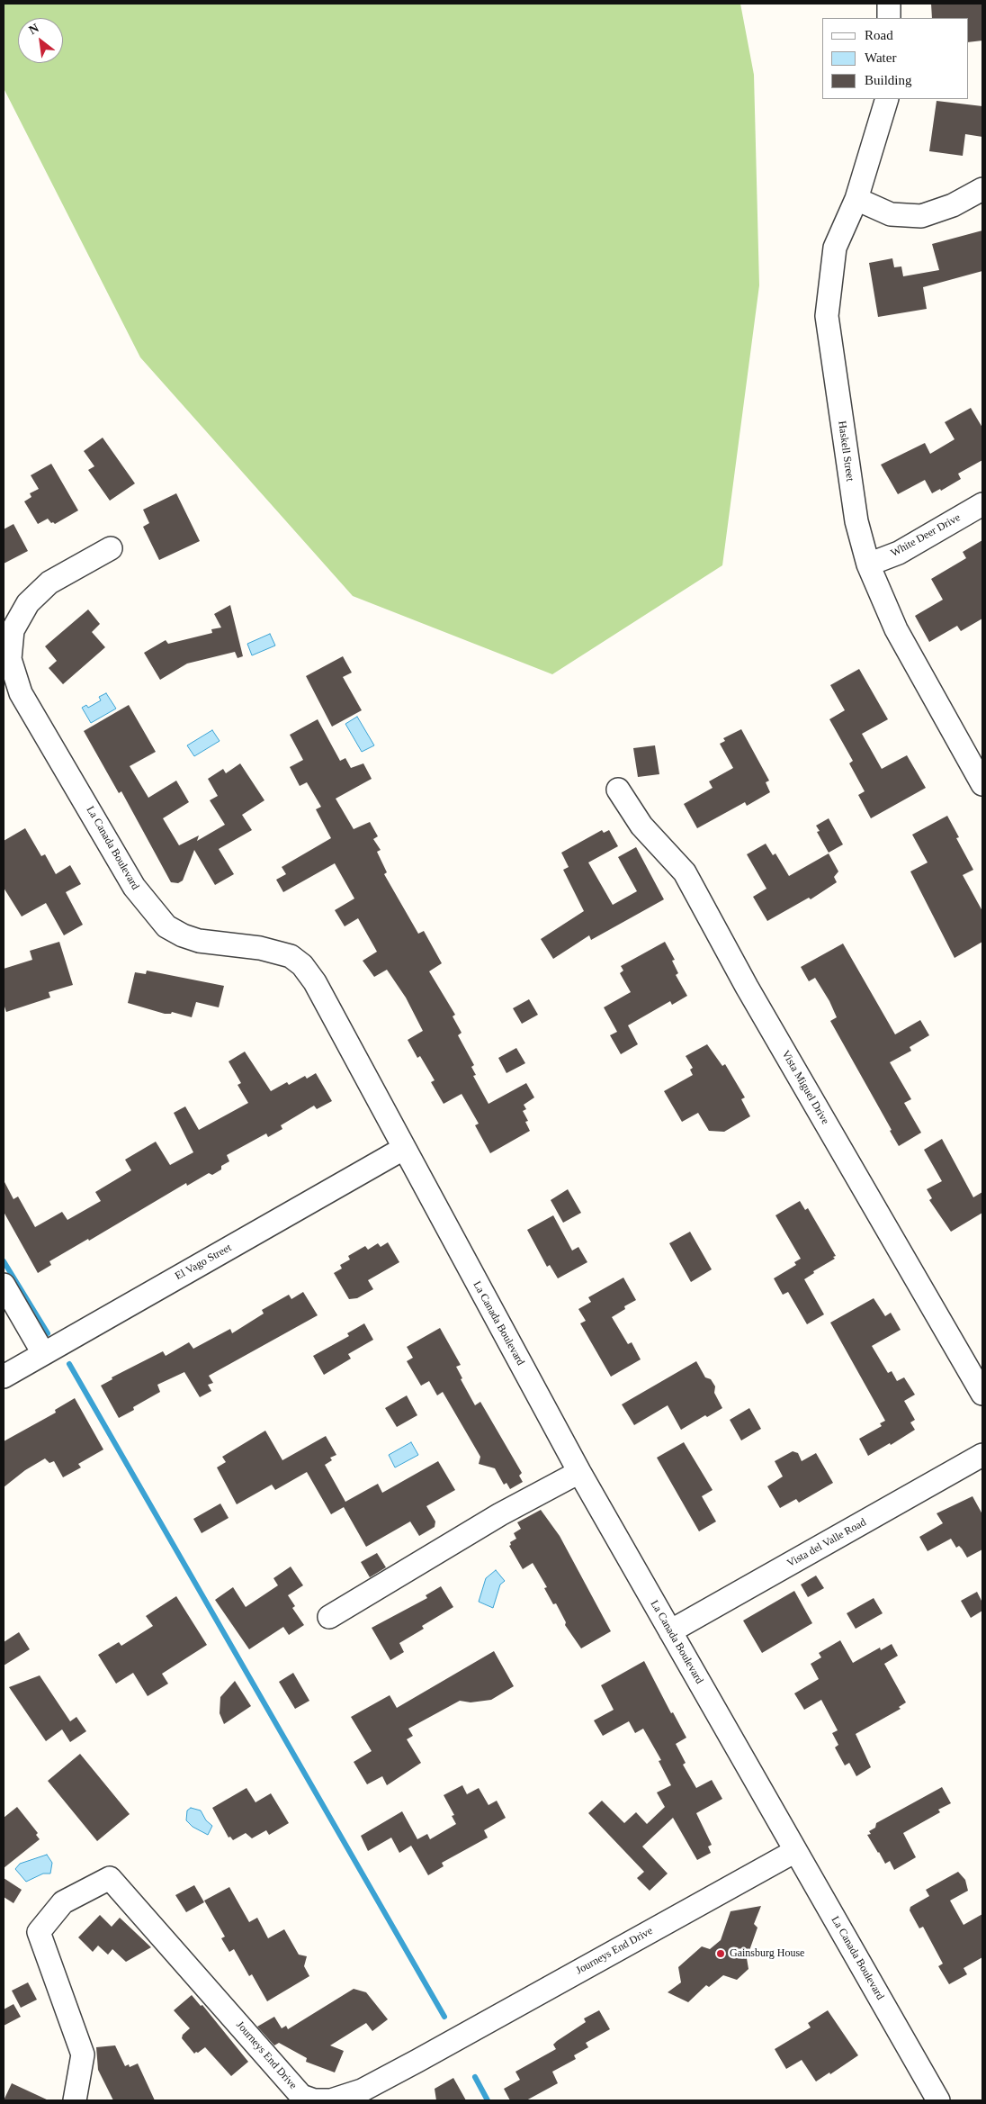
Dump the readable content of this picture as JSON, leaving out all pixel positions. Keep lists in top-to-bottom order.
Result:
{
  "streets": {
    "street": [
      "Haskell Street",
      "White Deer Drive",
      "La Canada Boulevard",
      "Vista Miguel Drive",
      "El Vago Street",
      "Vista del Valle Road",
      "Journeys End Drive"
    ]
  },
  "crossings": [
    ["Haskell Street", "White Deer Drive"],
    ["La Canada Boulevard", "El Vago Street"],
    ["La Canada Boulevard", "Vista del Valle Road"],
    ["La Canada Boulevard", "Journeys End Drive"]
  ],
  "places": ["Gainsburg House"],
  "legend": ["Road", "Water", "Building"],
  "north": "top left"
}
